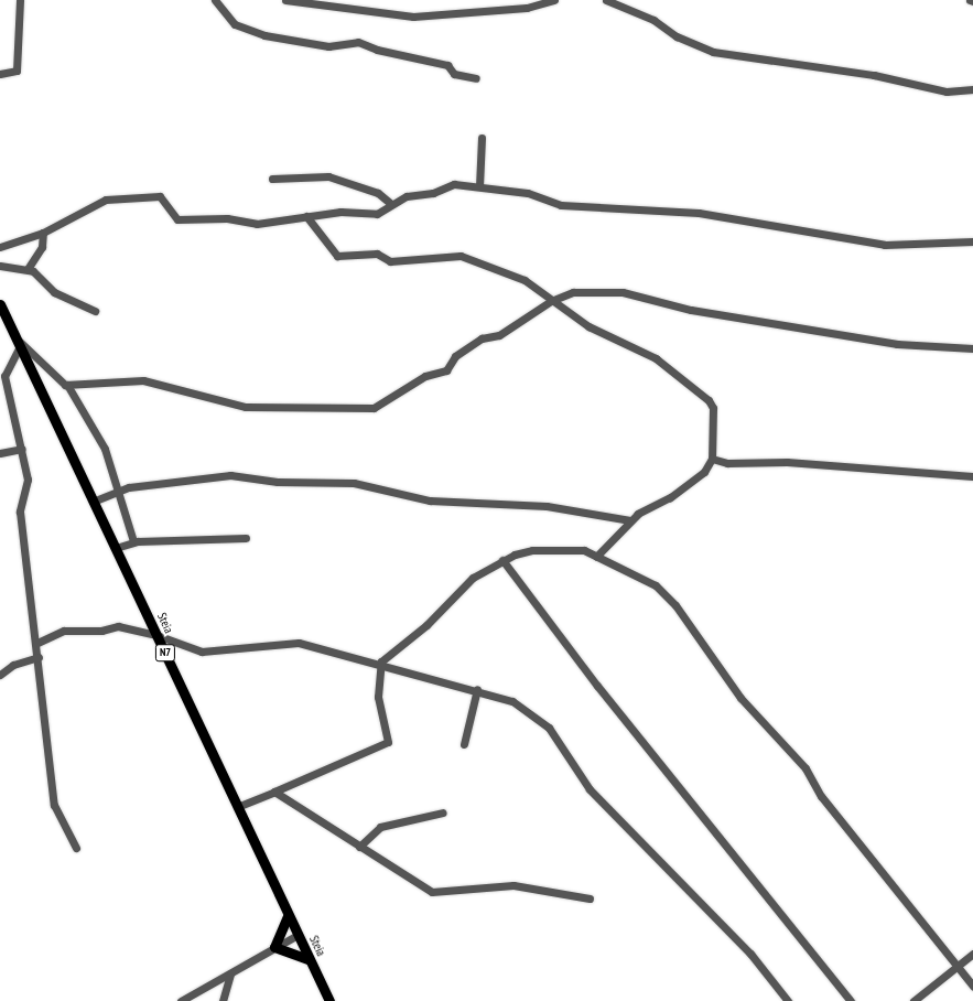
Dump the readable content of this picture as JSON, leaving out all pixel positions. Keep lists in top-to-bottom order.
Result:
{
  "streets": {
    "main road": ["Steia", "N7"]
  }
}
